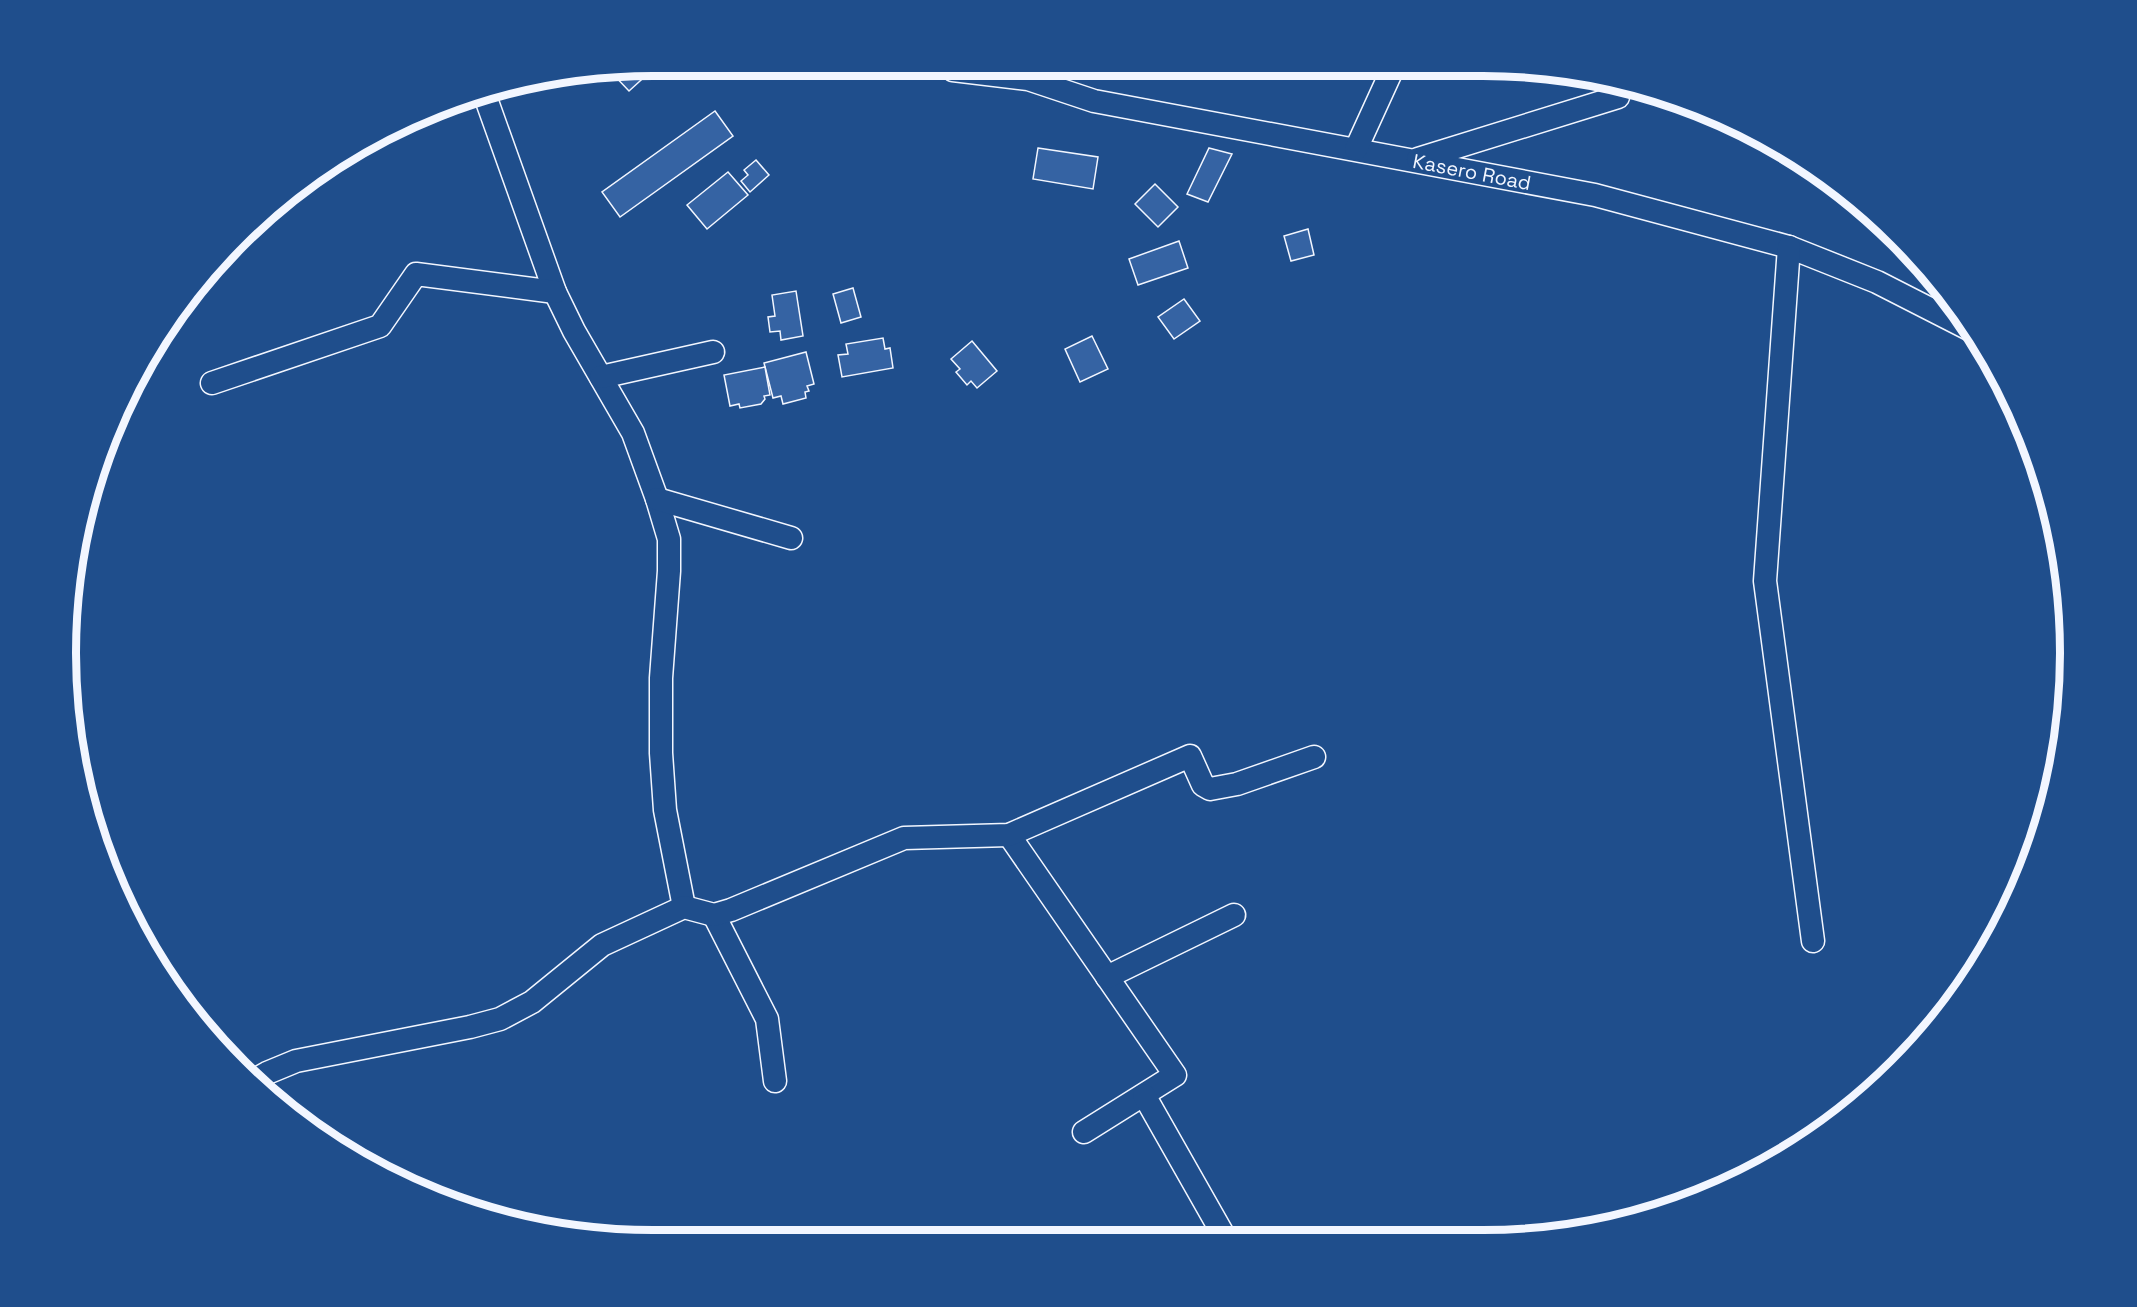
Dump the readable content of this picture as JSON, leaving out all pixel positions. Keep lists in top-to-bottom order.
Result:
{
  "streets": {
    "street": ["Kasero Road"]
  }
}
